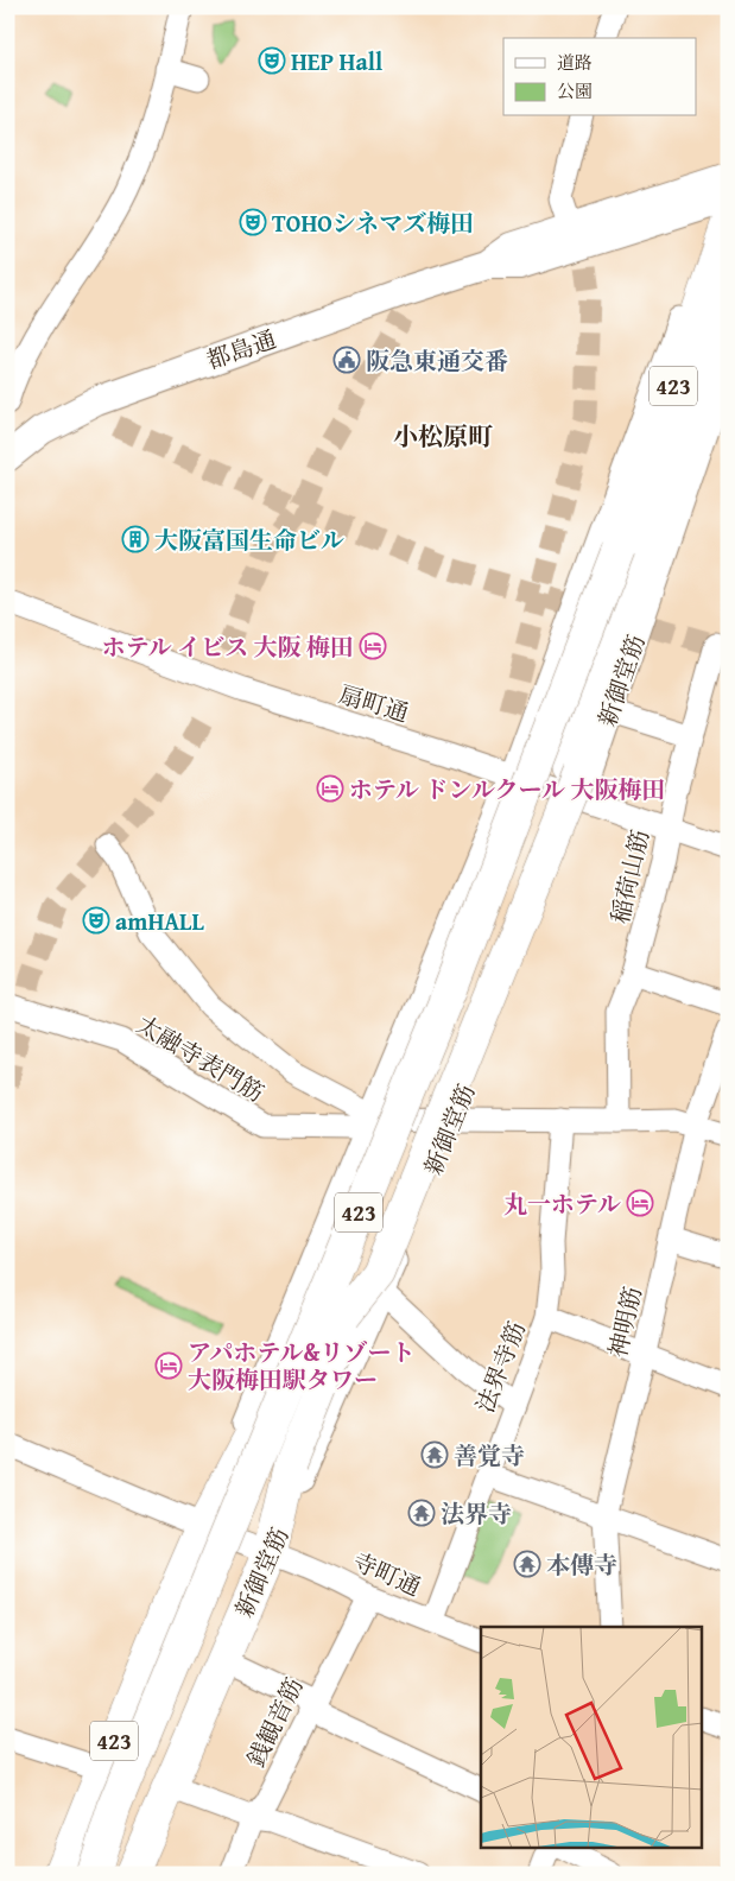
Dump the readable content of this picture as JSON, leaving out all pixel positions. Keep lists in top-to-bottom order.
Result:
{
  "streets": {
    "highway": ["423", "新御堂筋"],
    "main road": ["都島通"],
    "street": [
      "扇町通",
      "稲荷山筋",
      "太融寺表門筋",
      "神明筋",
      "法界寺筋",
      "寺町通",
      "銭観音筋"
    ]
  },
  "crossings": [
    ["都島通", "423"],
    ["423", "新御堂筋"],
    ["423", "寺町通"],
    ["新御堂筋", "扇町通"],
    ["新御堂筋", "太融寺表門筋"],
    ["新御堂筋", "寺町通"],
    ["扇町通", "稲荷山筋"],
    ["法界寺筋", "寺町通"],
    ["寺町通", "銭観音筋"]
  ],
  "districts": ["小松原町"],
  "places": {
    "theatre": ["HEP Hall", "TOHOシネマズ梅田", "amHALL"],
    "public building": ["阪急東通交番"],
    "building": ["大阪富国生命ビル"],
    "hotel": [
      "ホテル イビス 大阪 梅田",
      "ホテル ドンルクール 大阪梅田",
      "丸一ホテル",
      "アパホテル&リゾート 大阪梅田駅タワー"
    ],
    "temple": ["善覚寺", "法界寺", "本傳寺"]
  },
  "legend": ["道路", "公園"]
}
